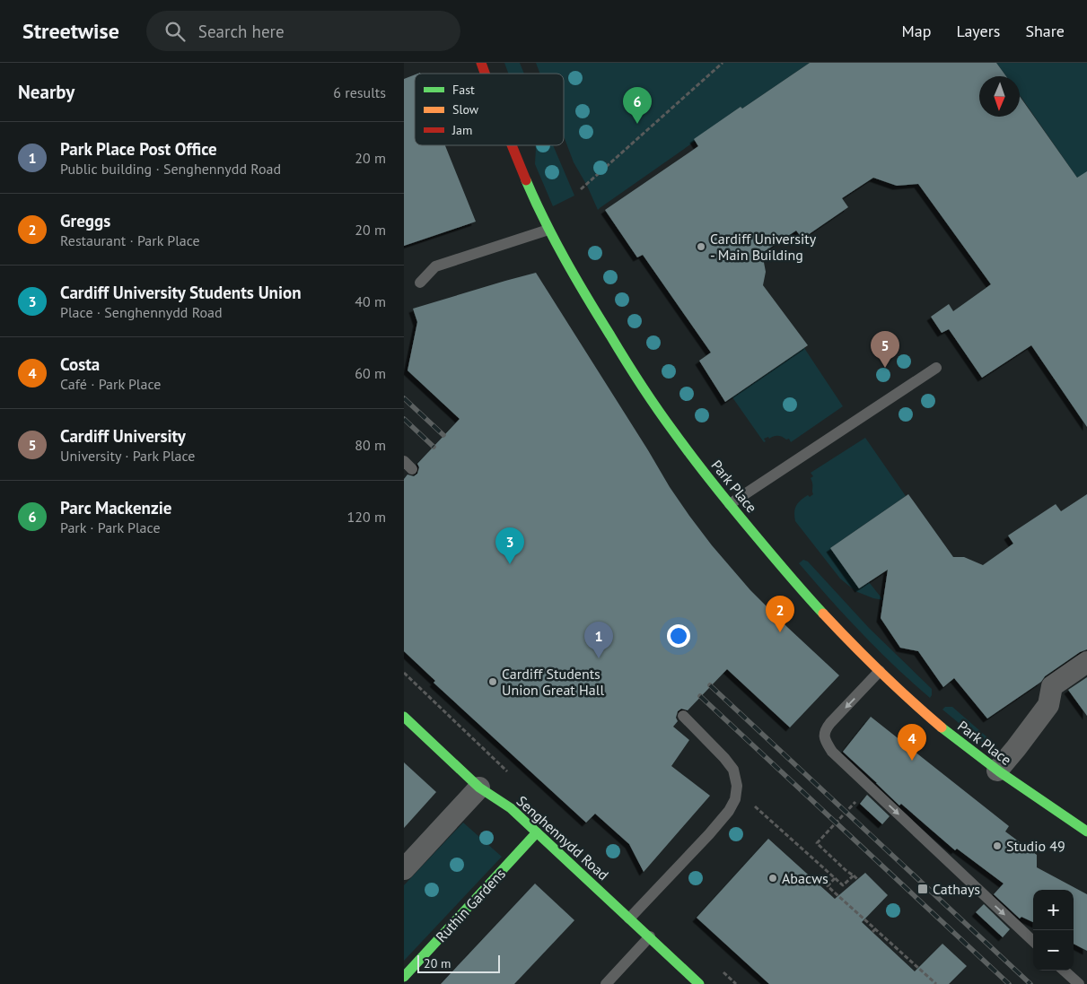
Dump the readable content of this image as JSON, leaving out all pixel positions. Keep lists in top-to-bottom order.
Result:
{
  "streets": {
    "street": ["Park Place", "Senghennydd Road", "Ruthin Gardens"]
  },
  "crossings": [
    ["Senghennydd Road", "Ruthin Gardens"]
  ],
  "places": {
    "other": [
      "Cardiff University - Main Building",
      "Cardiff Students Union Great Hall",
      "Studio 49",
      "Abacws"
    ],
    "transit": ["Cathays"]
  },
  "legend": ["Fast", "Slow", "Jam"],
  "scale_bar": "20 m",
  "north": "bottom",
  "page": {
    "header": "Streetwise",
    "search": "Search here",
    "nav": ["Map", "Layers", "Share"],
    "heading": ["Nearby", "6 results"],
    "pins": [
      "6",
      "5",
      "3",
      "2",
      "1",
      "4"
    ],
    "list": [
      {
        "mark": "1",
        "name": "Park Place Post Office",
        "note": "Public building · Senghennydd Road",
        "value": "20 m"
      },
      {
        "mark": "2",
        "name": "Greggs",
        "note": "Restaurant · Park Place",
        "value": "20 m"
      },
      {
        "mark": "3",
        "name": "Cardiff University Students Union",
        "note": "Place · Senghennydd Road",
        "value": "40 m"
      },
      {
        "mark": "4",
        "name": "Costa",
        "note": "Café · Park Place",
        "value": "60 m"
      },
      {
        "mark": "5",
        "name": "Cardiff University",
        "note": "University · Park Place",
        "value": "80 m"
      },
      {
        "mark": "6",
        "name": "Parc Mackenzie",
        "note": "Park · Park Place",
        "value": "120 m"
      }
    ],
    "map_buttons": ["+", "−"],
    "scale": "20 m"
  }
}
